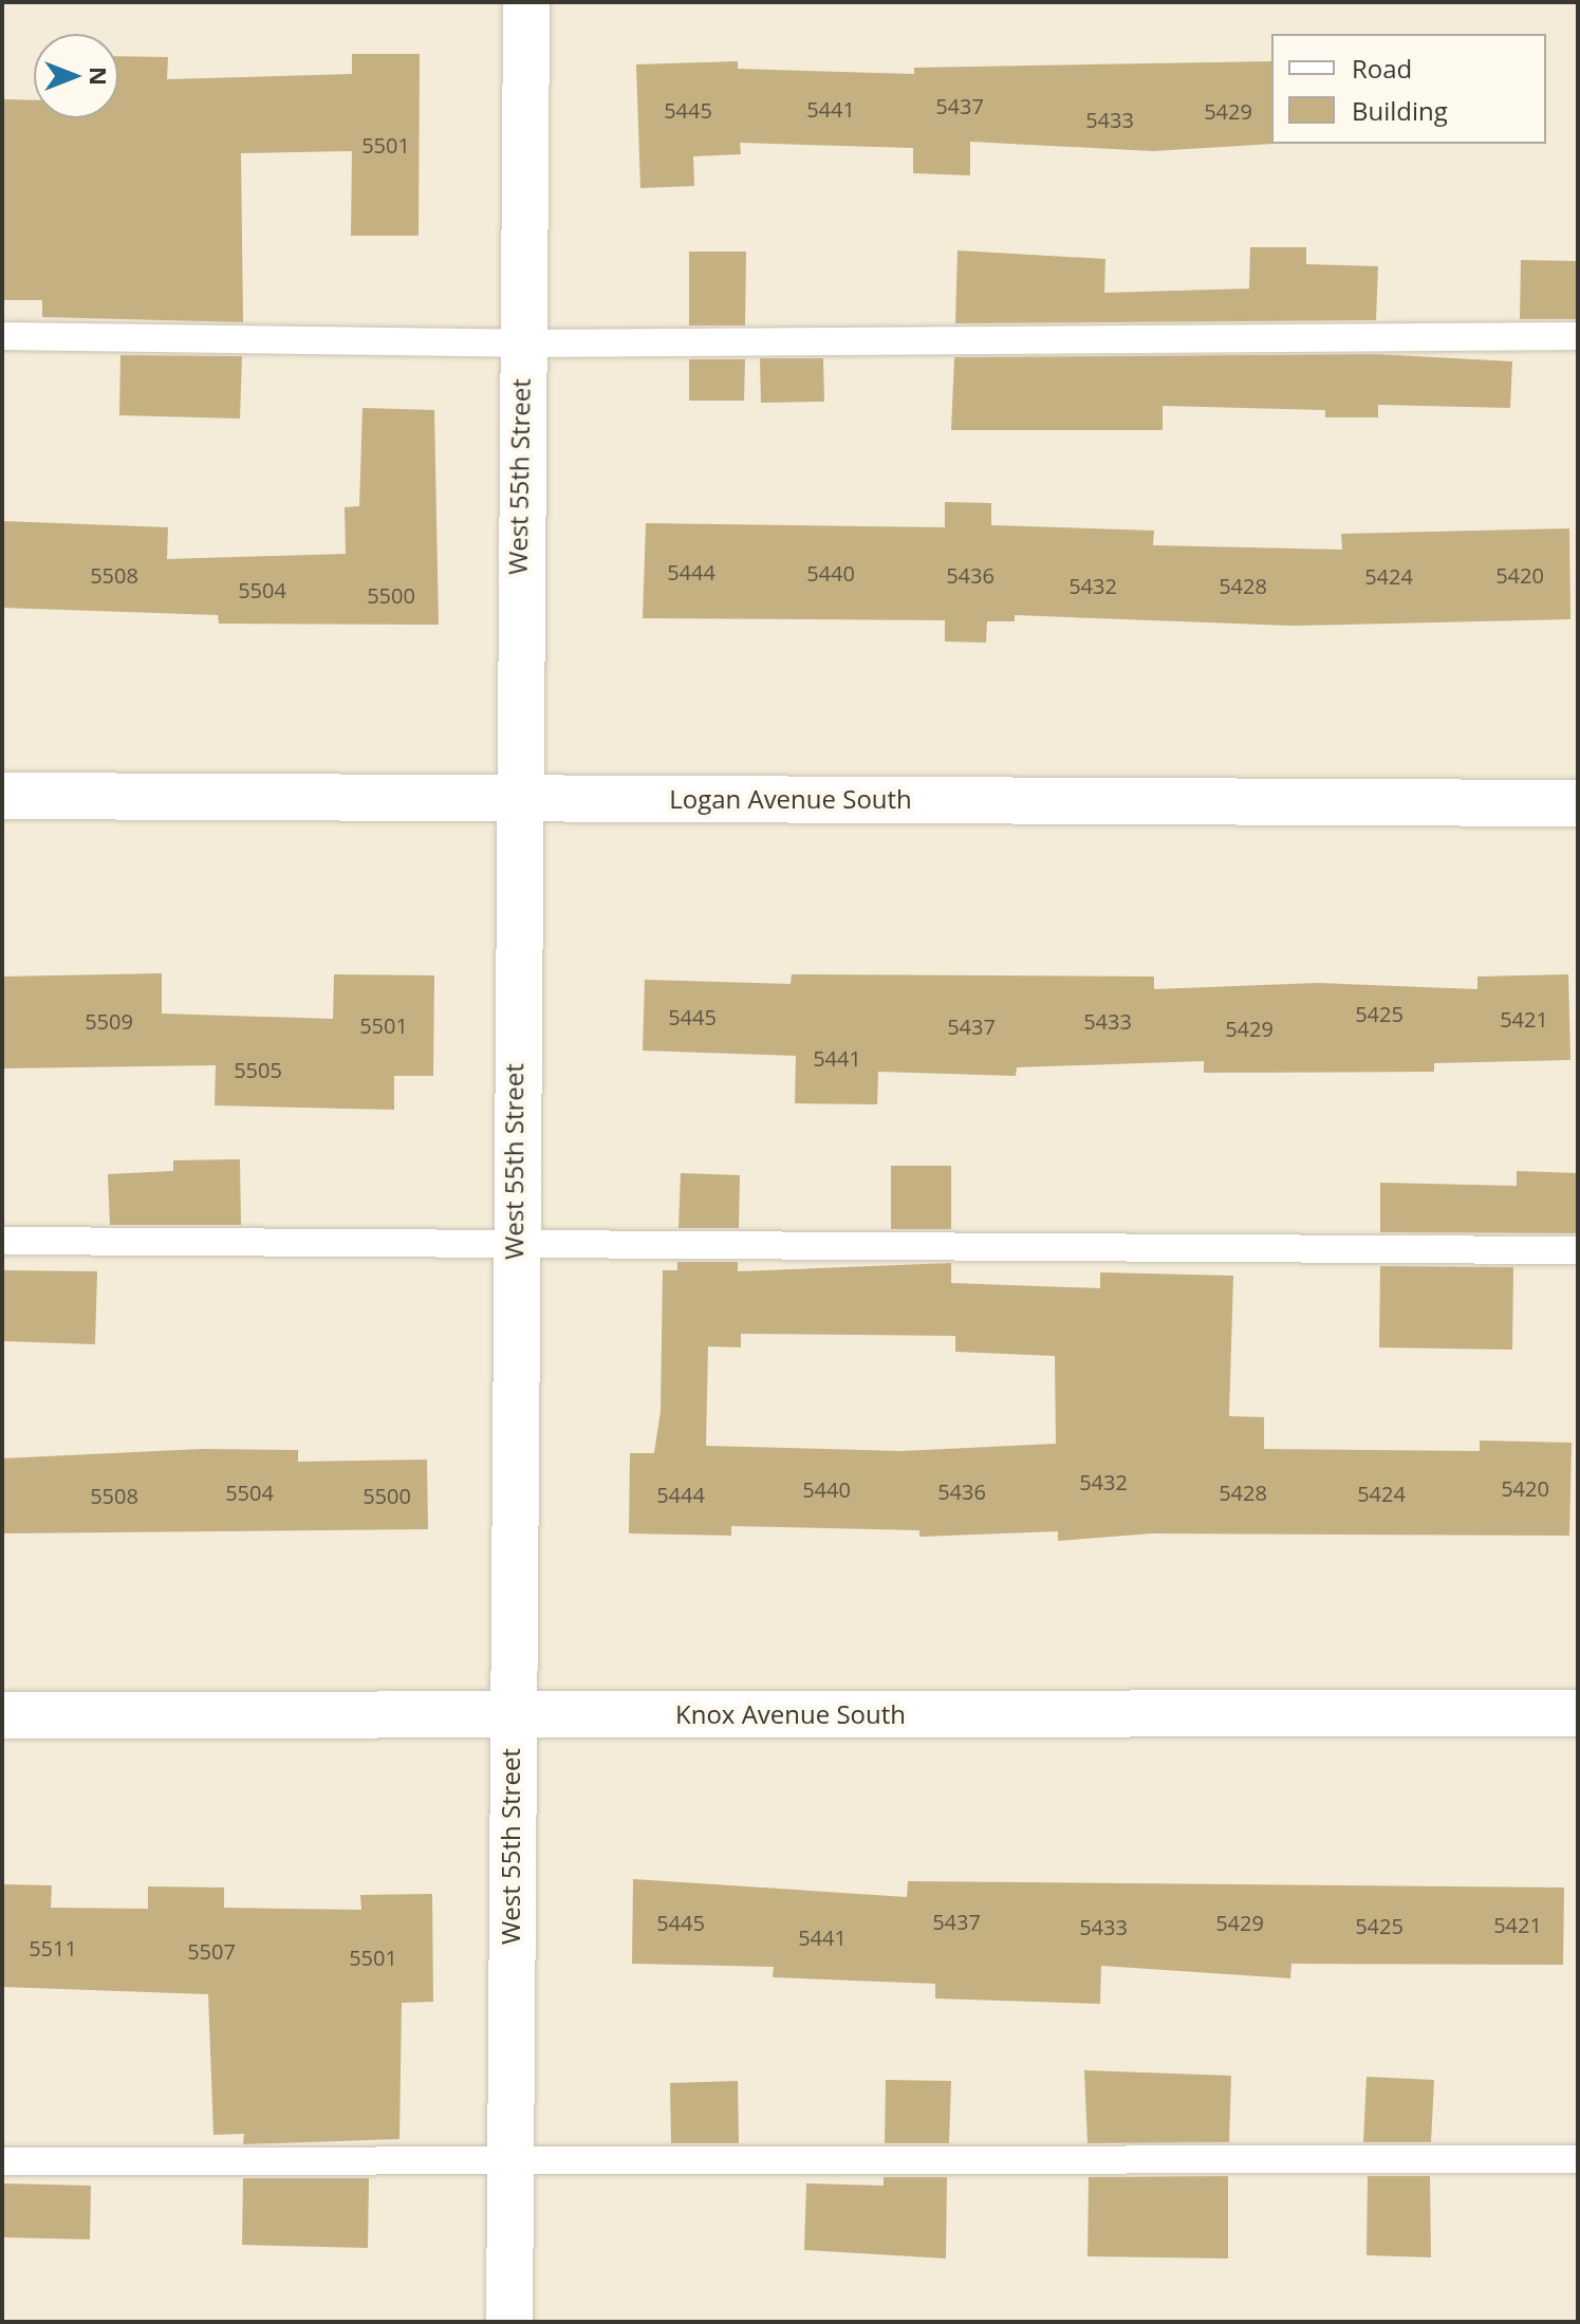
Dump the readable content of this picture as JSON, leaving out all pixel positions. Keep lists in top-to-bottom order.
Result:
{
  "streets": {
    "street": ["West 55th Street", "Logan Avenue South", "Knox Avenue South"]
  },
  "crossings": [
    ["West 55th Street", "Logan Avenue South"],
    ["West 55th Street", "Knox Avenue South"]
  ],
  "house_numbers": [
    "5437",
    "5441",
    "5445",
    "5429",
    "5433",
    "5501",
    "5444",
    "5440",
    "5508",
    "5436",
    "5420",
    "5424",
    "5432",
    "5428",
    "5504",
    "5500",
    "5425",
    "5445",
    "5421",
    "5509",
    "5433",
    "5501",
    "5437",
    "5429",
    "5441",
    "5505",
    "5432",
    "5420",
    "5440",
    "5436",
    "5504",
    "5428",
    "5424",
    "5444",
    "5508",
    "5500",
    "5437",
    "5445",
    "5429",
    "5421",
    "5425",
    "5433",
    "5441",
    "5511",
    "5507",
    "5501"
  ],
  "legend": ["Road", "Building"],
  "north": "right"
}
